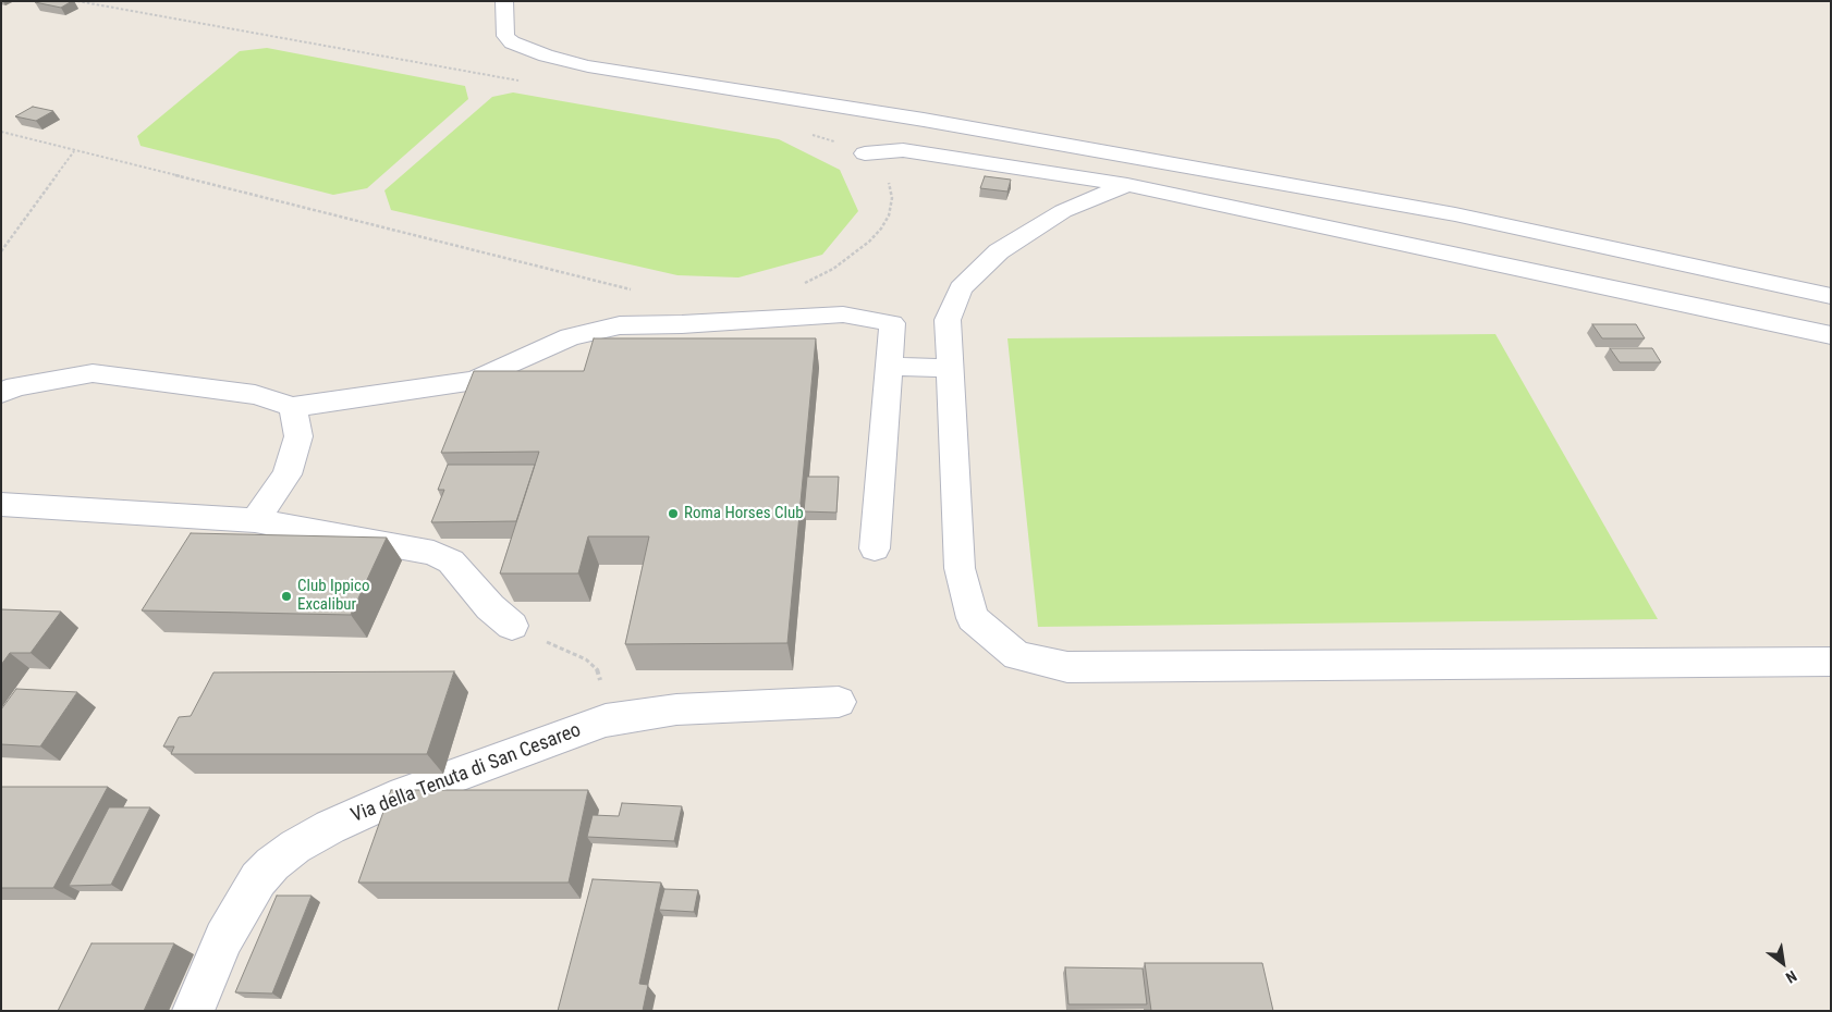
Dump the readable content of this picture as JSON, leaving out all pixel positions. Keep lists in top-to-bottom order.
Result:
{
  "streets": {
    "street": ["Via della Tenuta di San Cesareo"]
  },
  "places": ["Roma Horses Club", "Club Ippico Excalibur"],
  "north": "bottom right"
}
